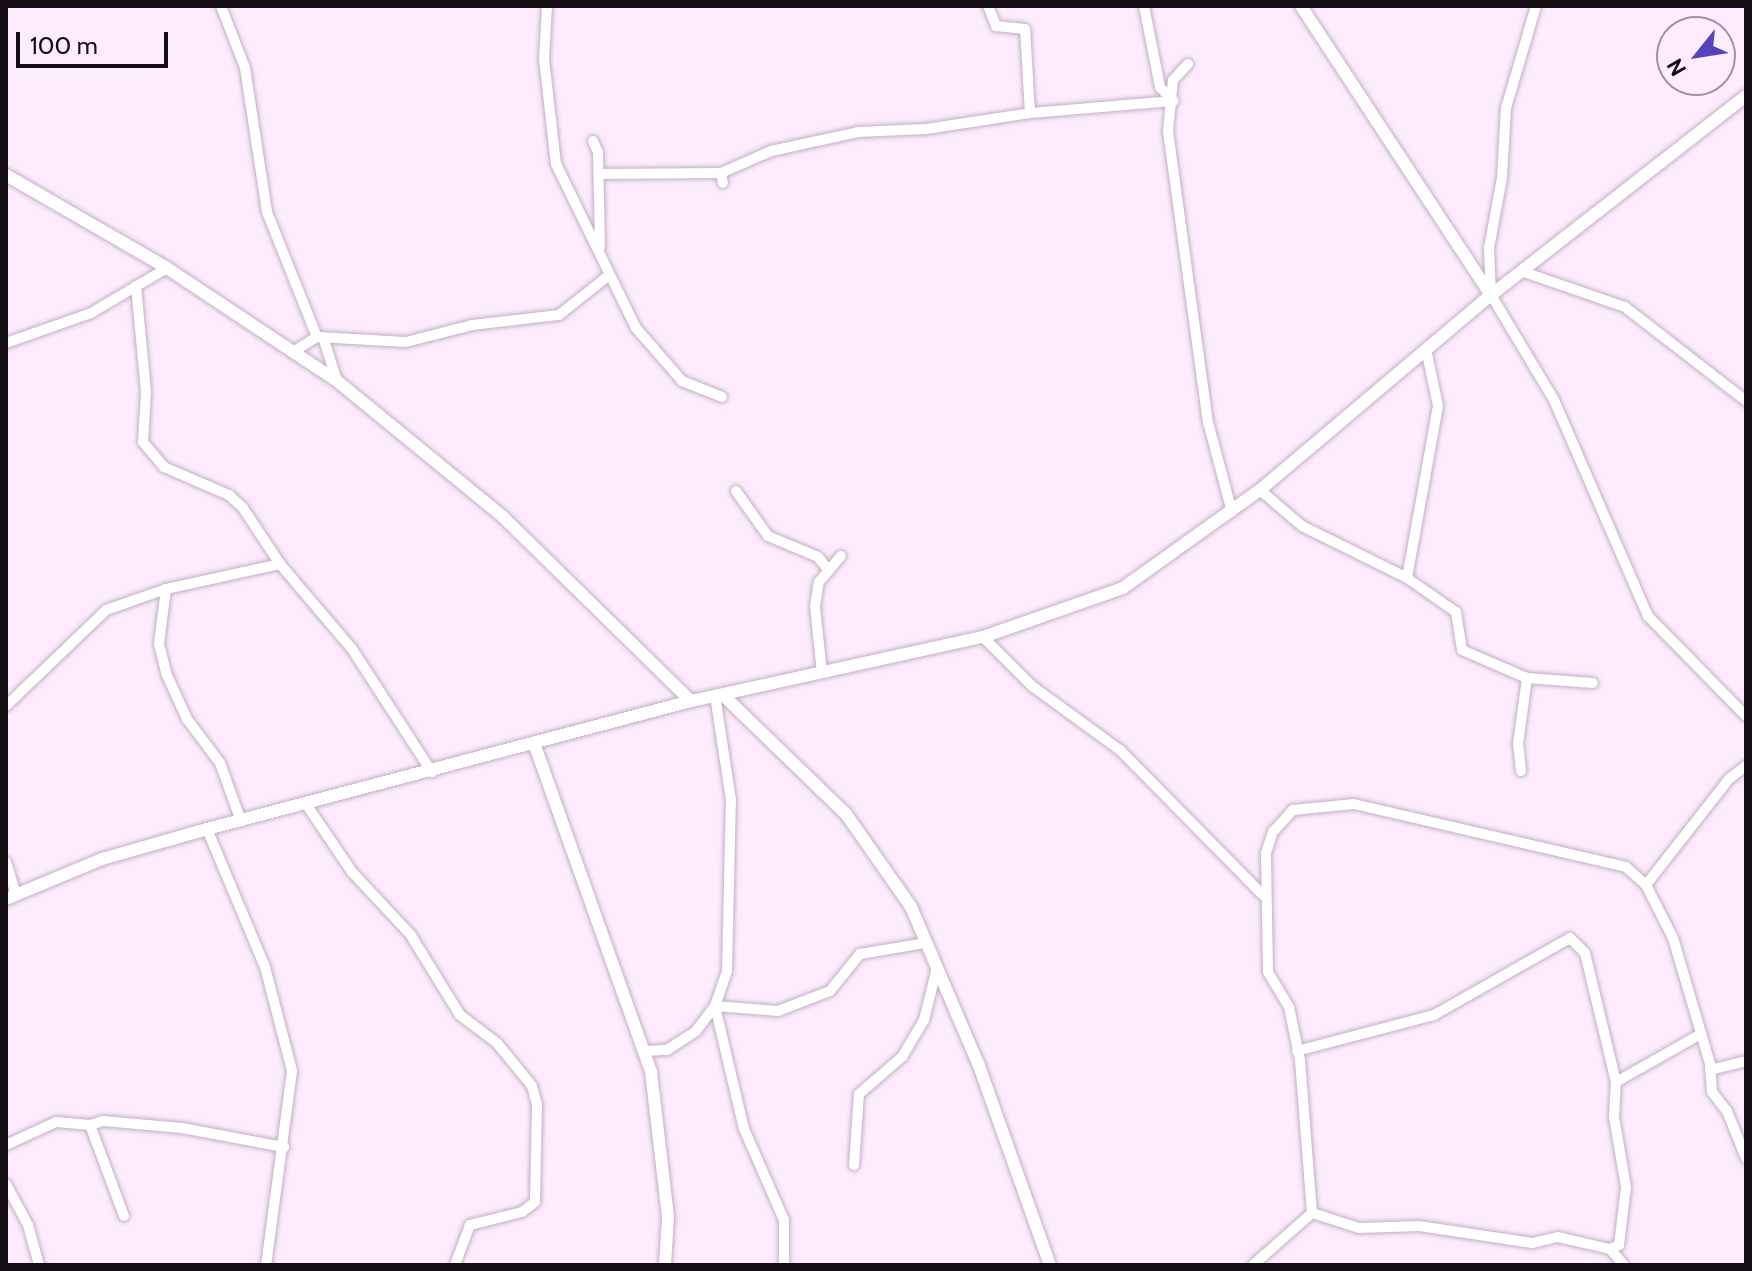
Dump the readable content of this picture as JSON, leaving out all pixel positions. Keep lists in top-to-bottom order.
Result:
{
  "scale_bar": "100 m",
  "north": "bottom left"
}
